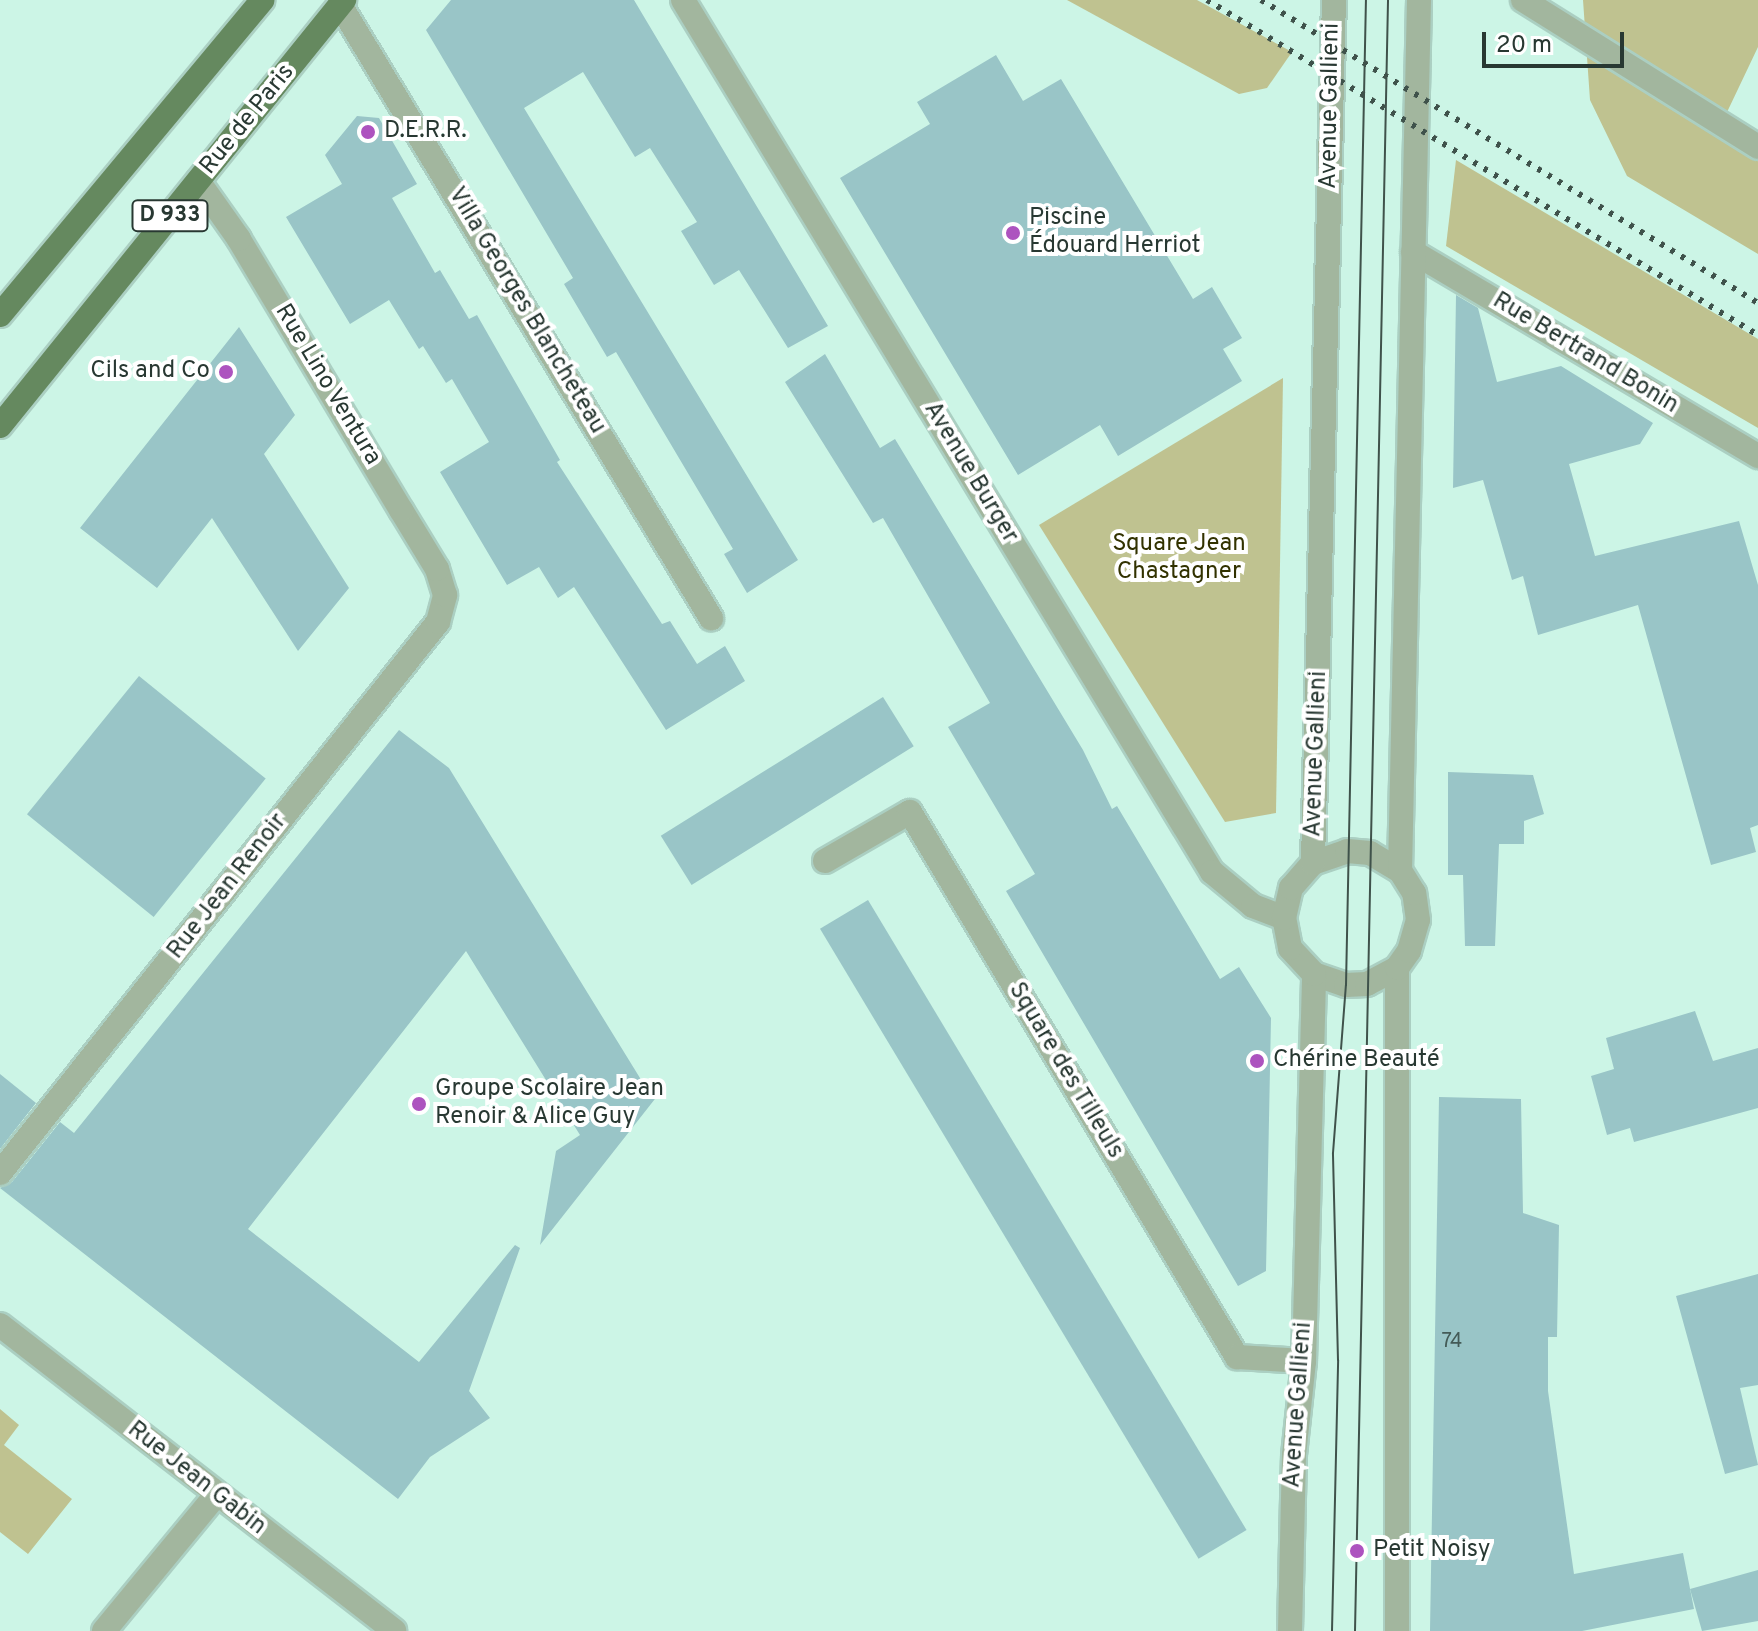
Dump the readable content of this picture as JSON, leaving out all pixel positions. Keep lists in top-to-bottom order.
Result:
{
  "streets": {
    "main road": ["Rue de Paris", "D 933"],
    "street": [
      "Avenue Gallieni",
      "Villa Georges Blancheteau",
      "Rue Bertrand Bonin",
      "Rue Lino Ventura",
      "Avenue Burger",
      "Rue Jean Renoir",
      "Square des Tilleuls",
      "Rue Jean Gabin"
    ]
  },
  "crossings": [
    ["Avenue Gallieni", "Avenue Burger"],
    ["Avenue Gallieni", "Square des Tilleuls"],
    ["Rue de Paris", "Villa Georges Blancheteau"],
    ["Rue de Paris", "Rue Lino Ventura"],
    ["Rue Lino Ventura", "Rue Jean Renoir"]
  ],
  "parks": ["Square Jean Chastagner"],
  "places": [
    "D.E.R.R.",
    "Piscine Édouard Herriot",
    "Cils and Co",
    "Chérine Beauté",
    "Groupe Scolaire Jean Renoir & Alice Guy",
    "Petit Noisy"
  ],
  "house_numbers": ["74"],
  "scale_bar": "20 m"
}
